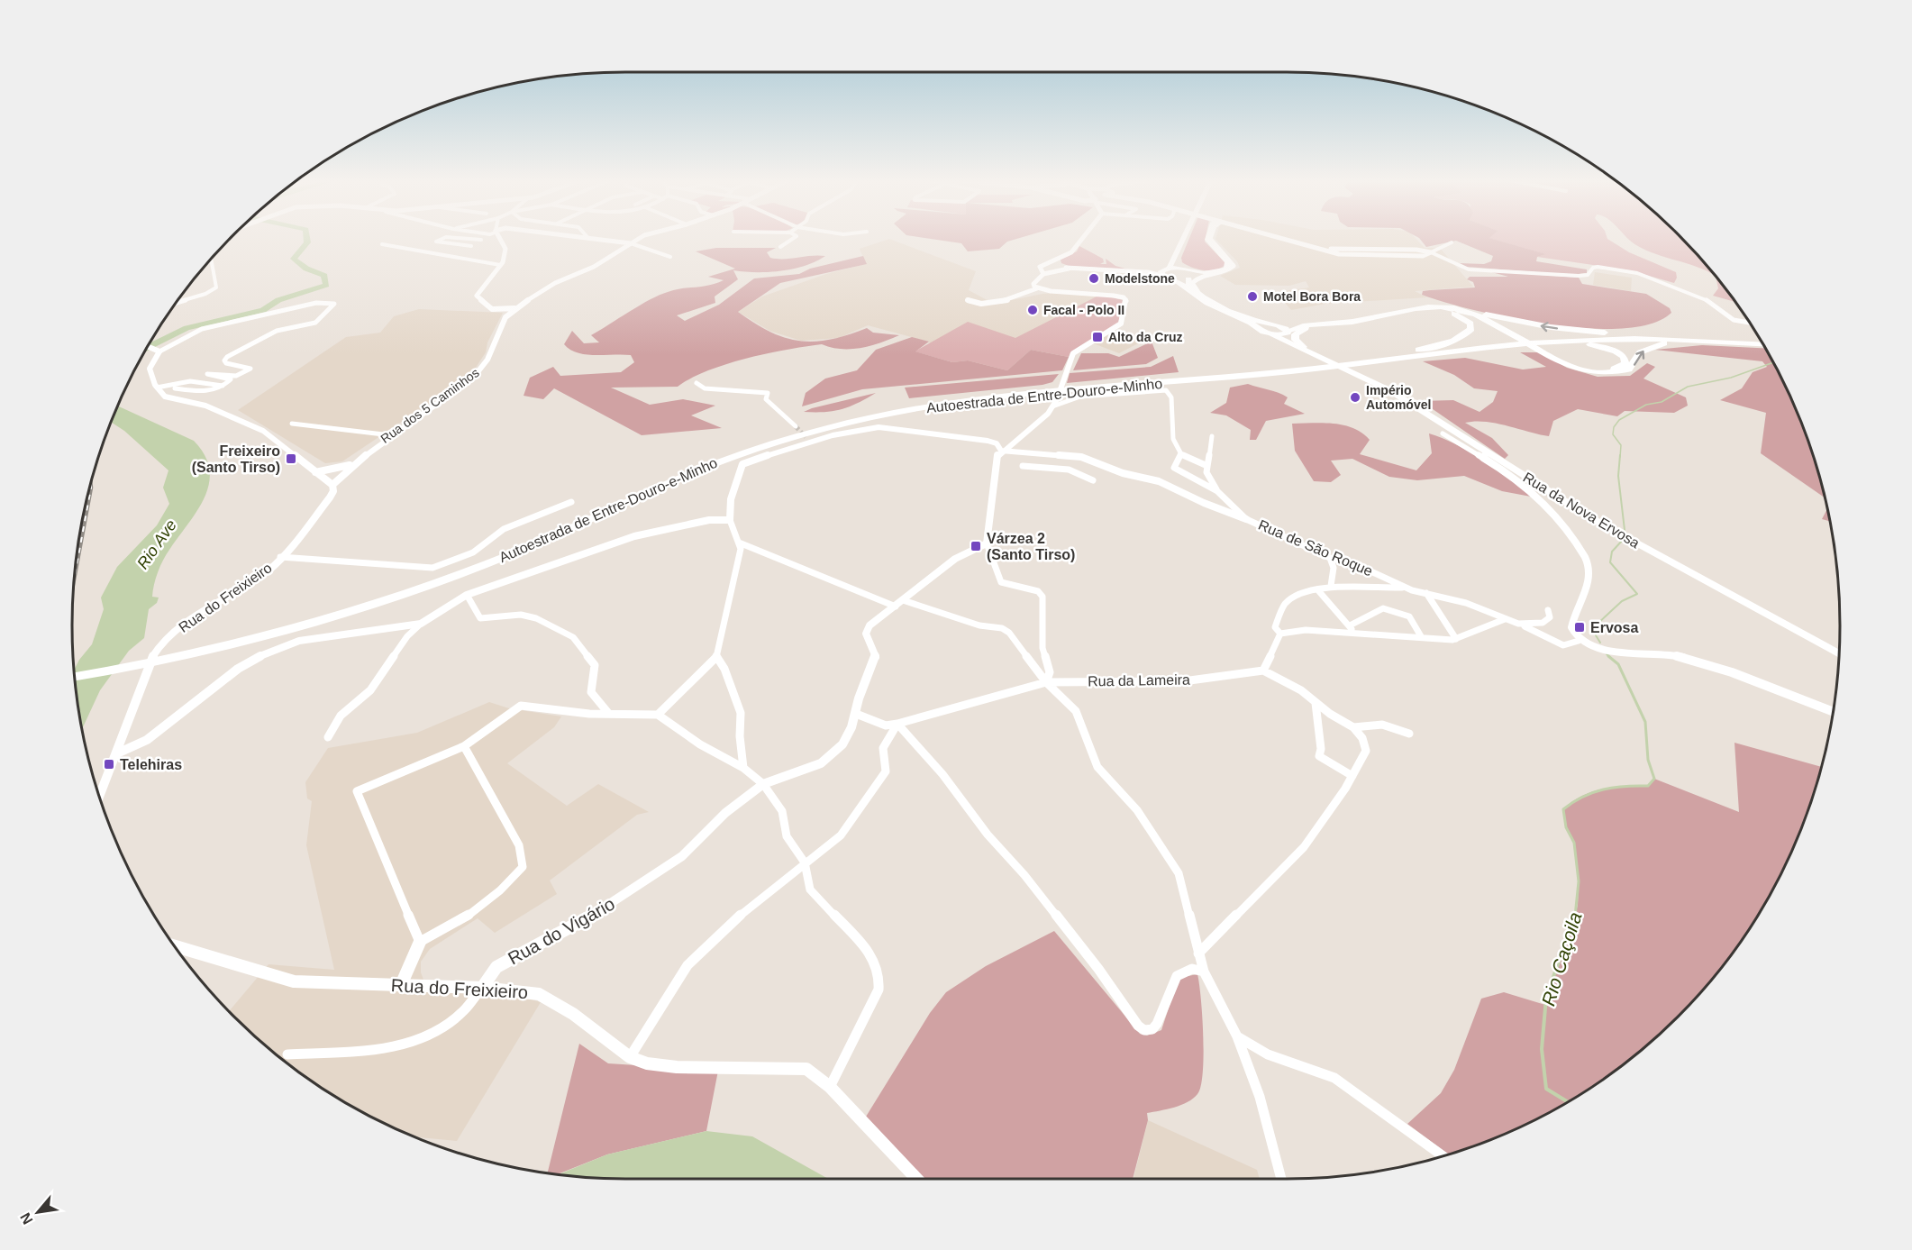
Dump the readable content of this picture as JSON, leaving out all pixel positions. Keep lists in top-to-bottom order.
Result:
{
  "streets": {
    "highway": ["Autoestrada de Entre-Douro-e-Minho"],
    "main road": ["Rua da Nova Ervosa"],
    "street": [
      "Rua dos 5 Caminhos",
      "Rua de São Roque",
      "Rua do Freixieiro",
      "Rua da Lameira",
      "Rua do Vigário"
    ]
  },
  "crossings": [
    ["Rua dos 5 Caminhos", "Rua do Freixieiro"],
    ["Rua do Freixieiro", "Rua do Vigário"]
  ],
  "water": ["Rio Ave", "Rio Caçoila"],
  "places": {
    "other": [
      "Modelstone",
      "Motel Bora Bora",
      "Facal - Polo II",
      "Império Automóvel"
    ],
    "transit": [
      "Alto da Cruz",
      "Freixeiro (Santo Tirso)",
      "Várzea 2 (Santo Tirso)",
      "Ervosa",
      "Telehiras"
    ]
  },
  "north": "bottom left"
}
